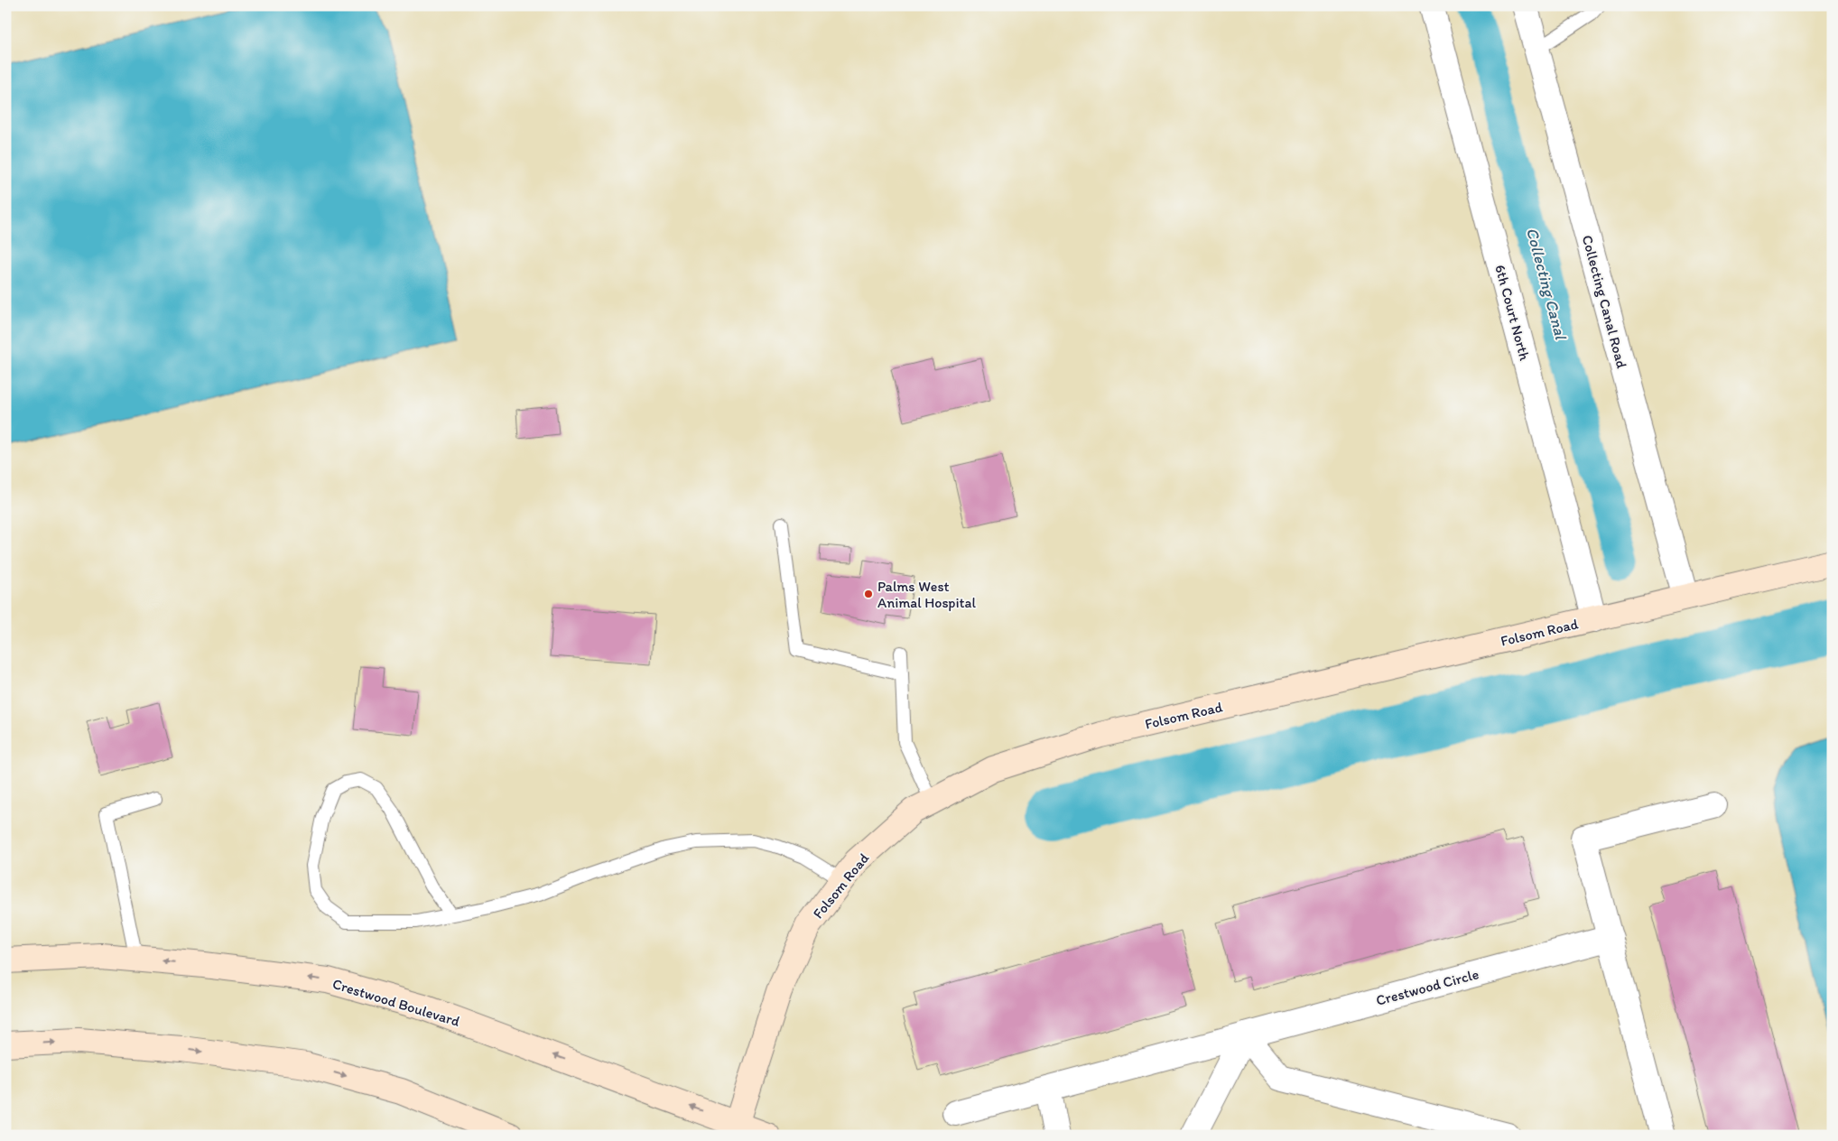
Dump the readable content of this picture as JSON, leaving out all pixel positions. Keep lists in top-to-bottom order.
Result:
{
  "streets": {
    "street": [
      "Collecting Canal Road",
      "6th Court North",
      "Folsom Road",
      "Crestwood Circle",
      "Crestwood Boulevard"
    ]
  },
  "crossings": [
    ["Collecting Canal Road", "Folsom Road"],
    ["6th Court North", "Folsom Road"],
    ["Folsom Road", "Crestwood Boulevard"]
  ],
  "water": ["Collecting Canal"],
  "places": ["Palms West Animal Hospital"]
}
